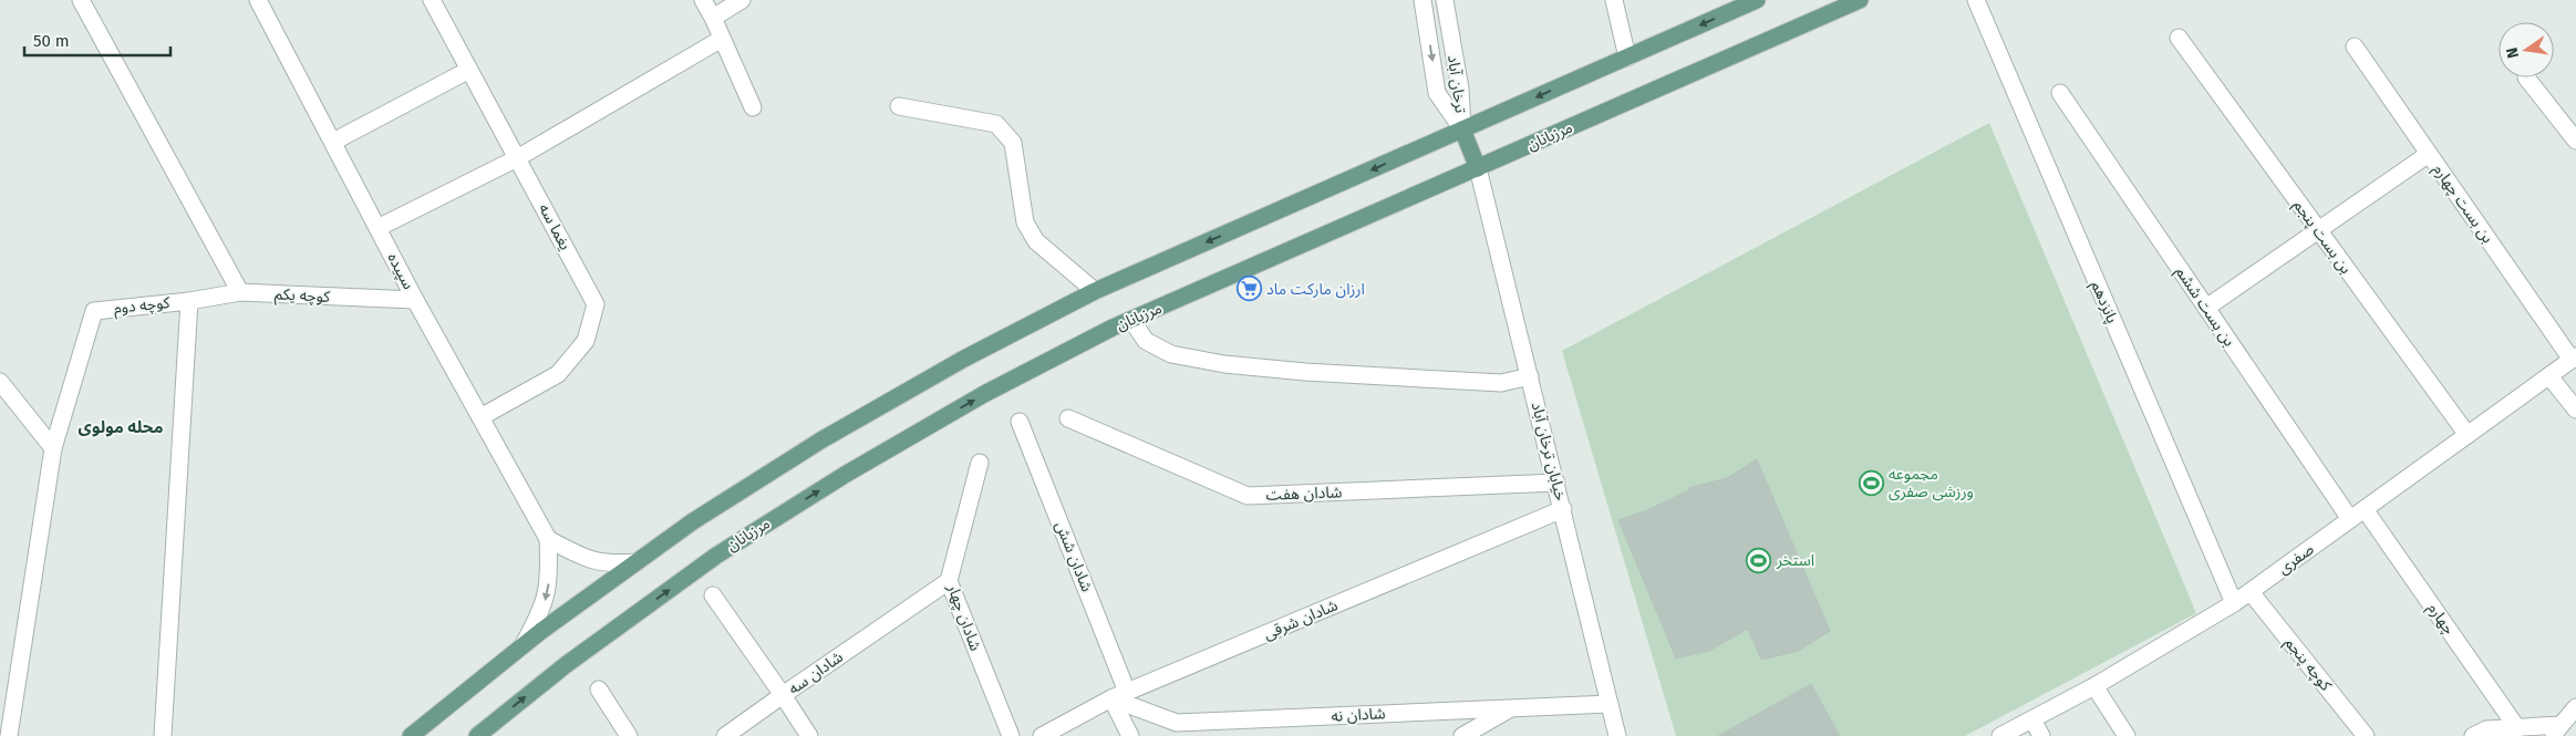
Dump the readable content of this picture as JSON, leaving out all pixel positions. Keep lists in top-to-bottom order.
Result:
{
  "streets": {
    "main road": ["مرزبانان"],
    "street": [
      "ترخان آباد",
      "بن بست چهارم",
      "یغما سه",
      "بن بست پنجم",
      "سپیده",
      "کوچه یکم",
      "پانزدهم",
      "کوچه دوم",
      "بن بست ششم",
      "خیابان ترخان آباد",
      "شادان هفت",
      "شادان شش",
      "صفری",
      "شادان چهار",
      "چهارم",
      "شادان شرقی",
      "کوچه پنجم",
      "شادان سه",
      "شادان نه"
    ]
  },
  "crossings": [
    ["مرزبانان", "خیابان ترخان آباد"],
    ["بن بست چهارم", "صفری"],
    ["یغما سه", "سپیده"],
    ["بن بست پنجم", "صفری"],
    ["سپیده", "کوچه یکم"],
    ["کوچه یکم", "کوچه دوم"],
    ["پانزدهم", "صفری"],
    ["بن بست ششم", "صفری"],
    ["خیابان ترخان آباد", "شادان هفت"],
    ["خیابان ترخان آباد", "شادان شرقی"],
    ["خیابان ترخان آباد", "شادان نه"],
    ["شادان شش", "شادان شرقی"],
    ["صفری", "چهارم"],
    ["صفری", "کوچه پنجم"],
    ["شادان چهار", "شادان سه"],
    ["شادان شرقی", "شادان نه"]
  ],
  "districts": ["محله مولوی"],
  "places": {
    "supermarket": ["ارزان مارکت ماد"],
    "sports": ["مجموعه ورزشی صفری", "استخر"]
  },
  "scale_bar": "50 m",
  "north": "left"
}
